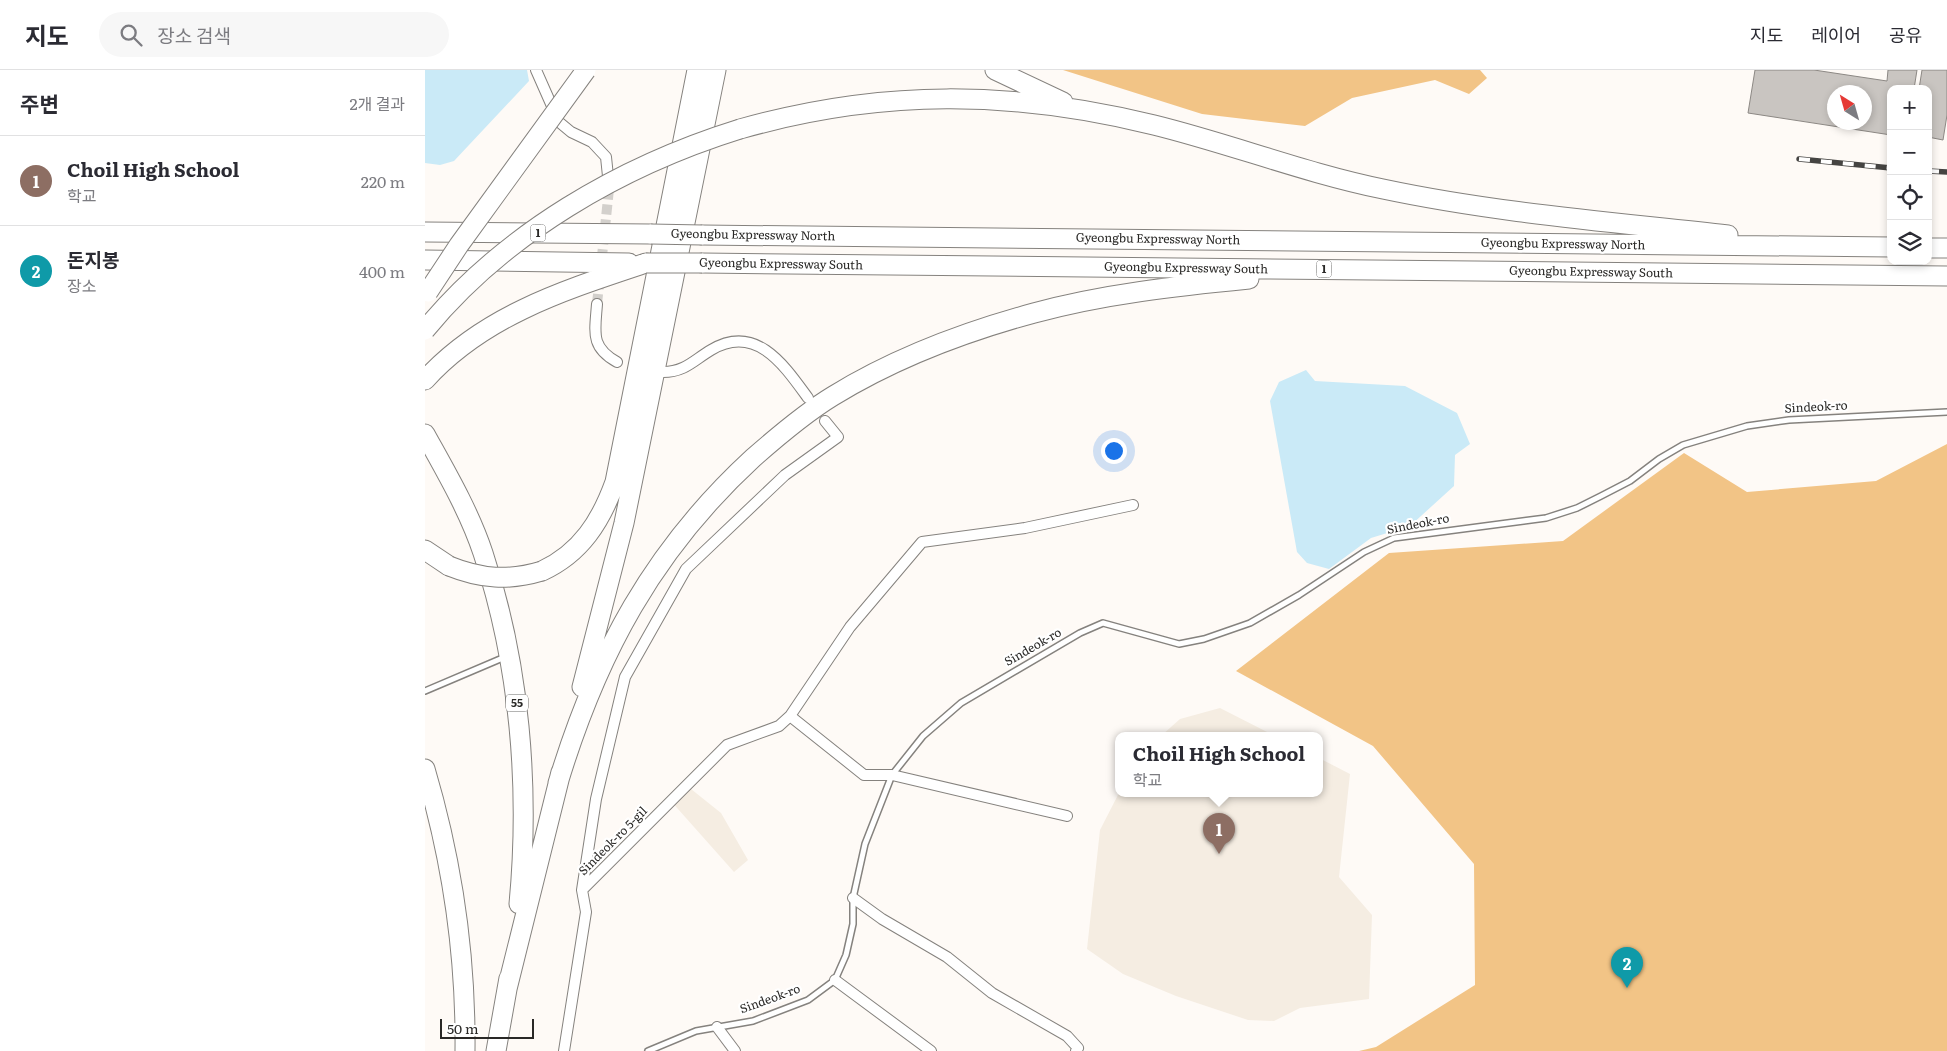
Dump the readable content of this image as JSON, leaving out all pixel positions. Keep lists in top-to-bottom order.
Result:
{
  "streets": {
    "highway": [
      "1",
      "Gyeongbu Expressway North",
      "Gyeongbu Expressway South",
      "55"
    ],
    "street": ["Sindeok-ro 5-gil"],
    "lane": ["Sindeok-ro"]
  },
  "scale_bar": "50 m",
  "north": "top left",
  "page": {
    "header": "지도",
    "search": "장소 검색",
    "nav": ["지도", "레이어", "공유"],
    "heading": ["주변", "2개 결과"],
    "map_buttons": ["+", "−"],
    "list": [
      {
        "mark": "1",
        "name": "Choil High School",
        "note": "학교",
        "value": "220 m"
      },
      {
        "mark": "2",
        "name": "돈지봉",
        "note": "장소",
        "value": "400 m"
      }
    ],
    "popup": ["Choil High School", "학교"],
    "pins": ["1", "2"],
    "scale": "50 m"
  }
}
